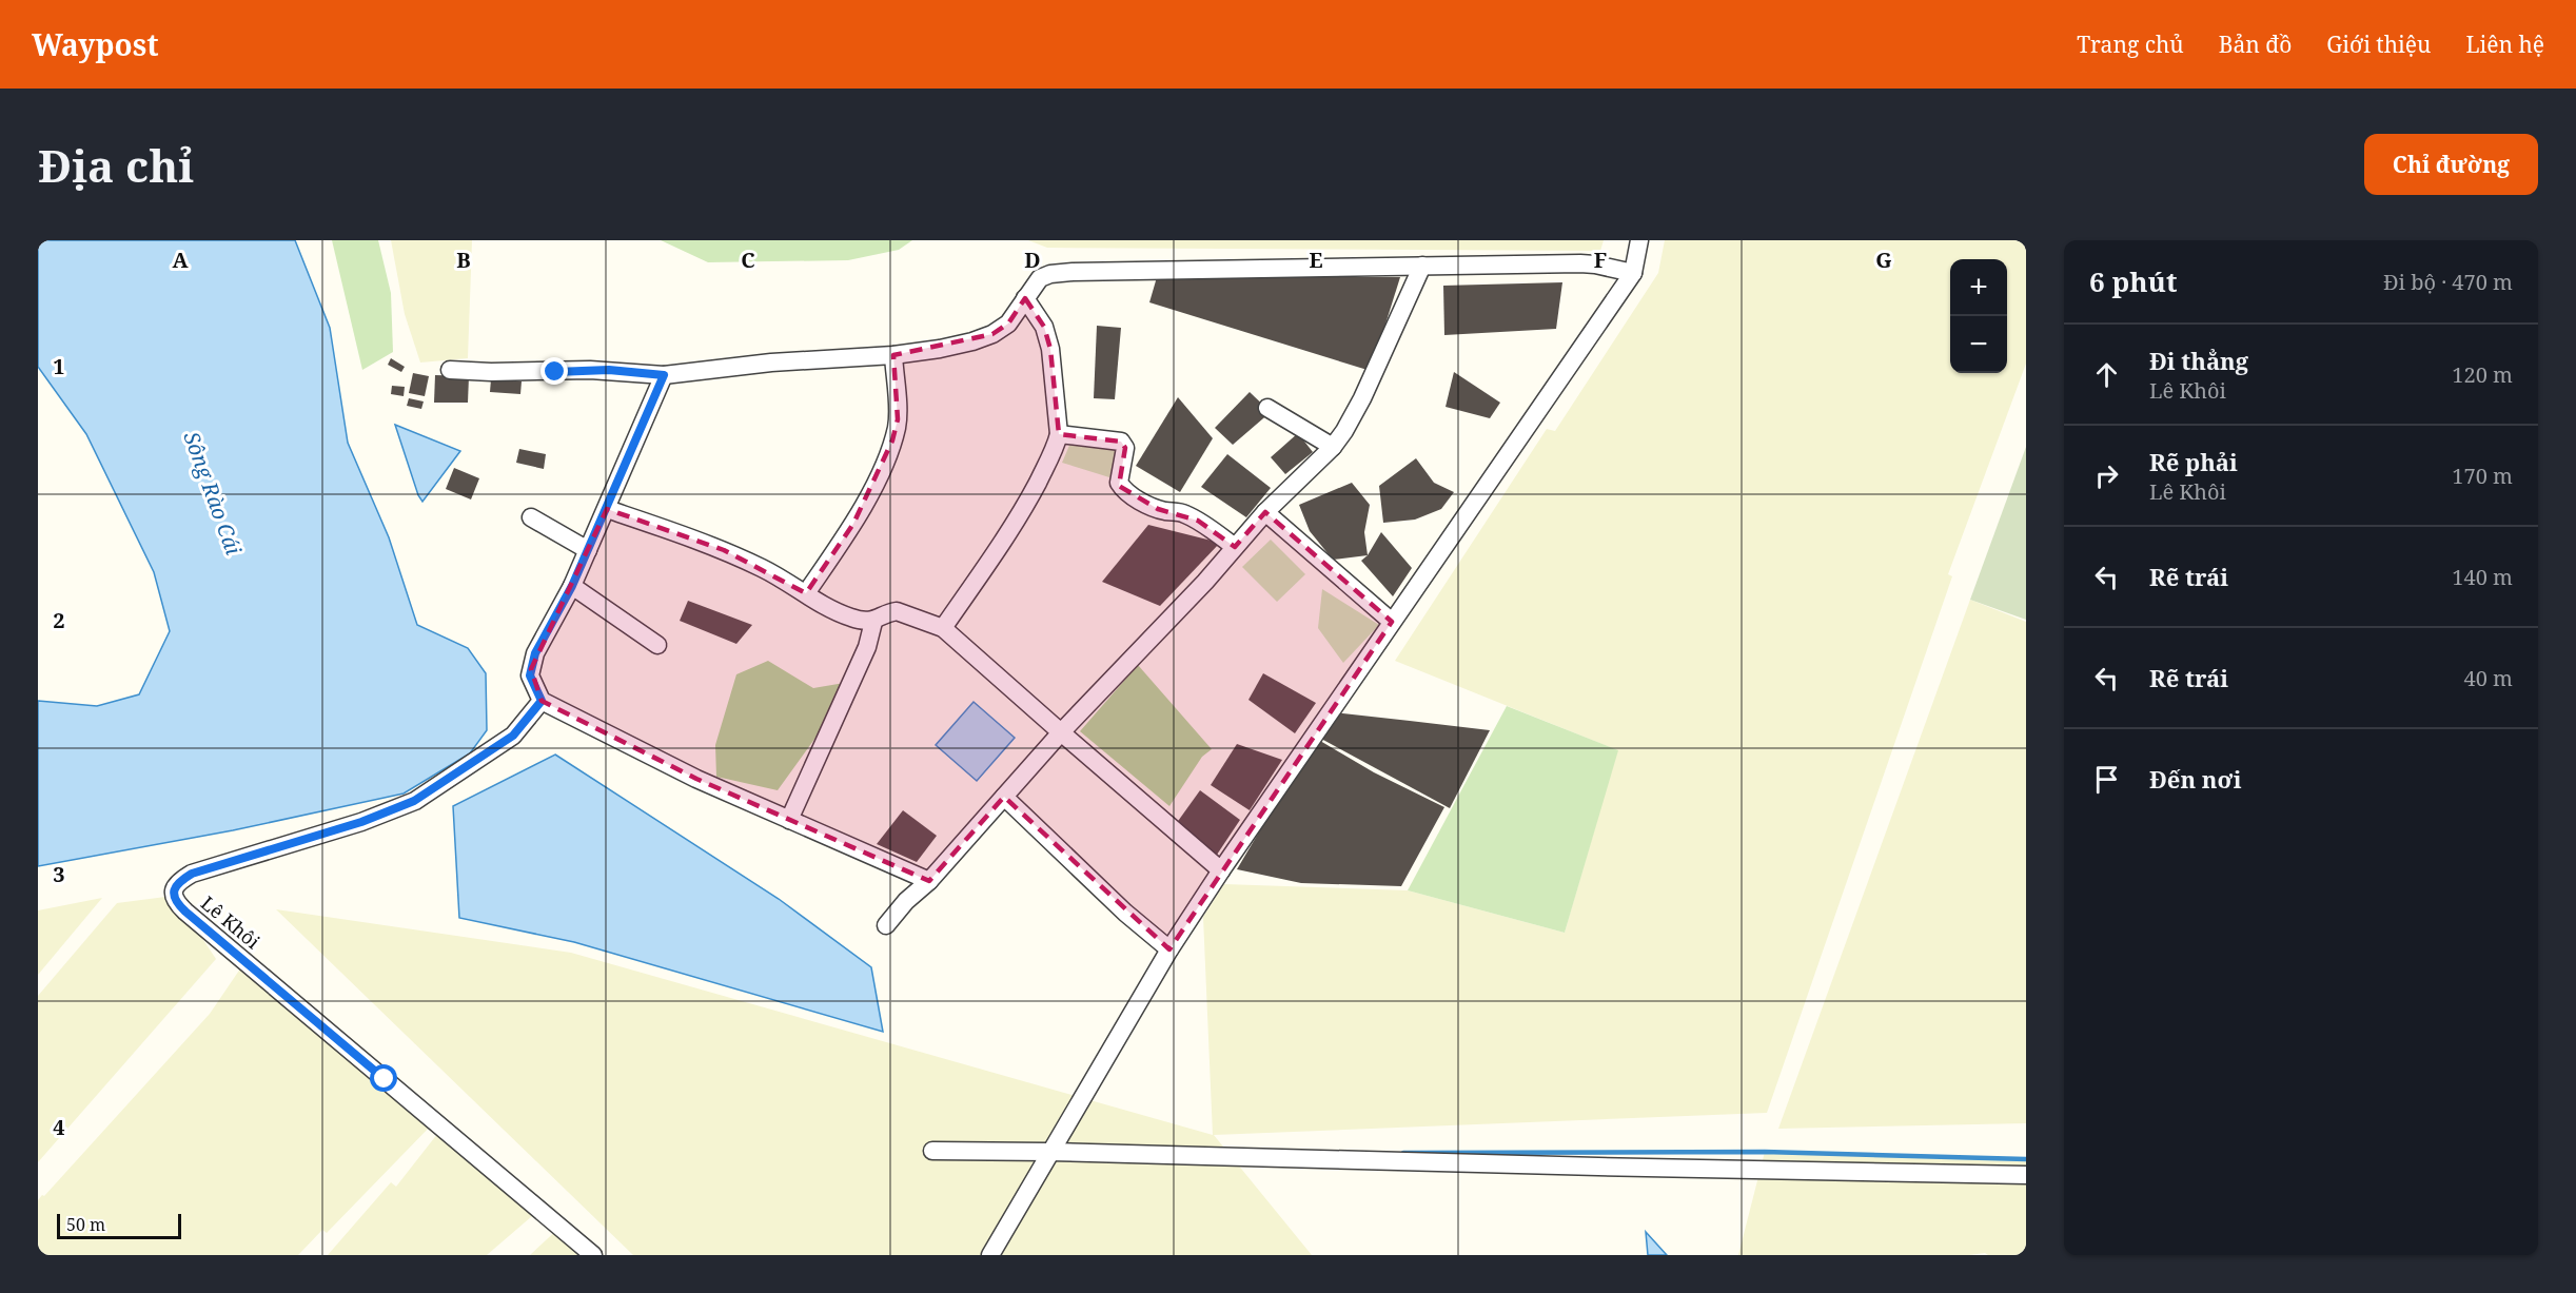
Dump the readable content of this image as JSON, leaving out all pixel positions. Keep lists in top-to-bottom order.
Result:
{
  "streets": {
    "street": ["Lê Khôi"]
  },
  "water": ["Sông Rào Cái"],
  "scale_bar": "50 m",
  "page": {
    "header": "Waypost",
    "nav": [
      "Trang chủ",
      "Bản đồ",
      "Giới thiệu",
      "Liên hệ"
    ],
    "buttons": "Chỉ đường",
    "title": "Địa chỉ",
    "heading": ["6 phút", "Đi bộ · 470 m"],
    "map_buttons": ["+", "−"],
    "list": [
      ["Đi thẳng", "Lê Khôi", "120 m"],
      ["Rẽ phải", "Lê Khôi", "170 m"],
      ["Rẽ trái", "140 m"],
      ["Rẽ trái", "40 m"],
      "Đến nơi"
    ],
    "scale": "50 m"
  },
  "grid": {
    "columns": [
      "A",
      "B",
      "C",
      "D",
      "E",
      "F",
      "G"
    ],
    "rows": [
      "1",
      "2",
      "3",
      "4"
    ]
  }
}
